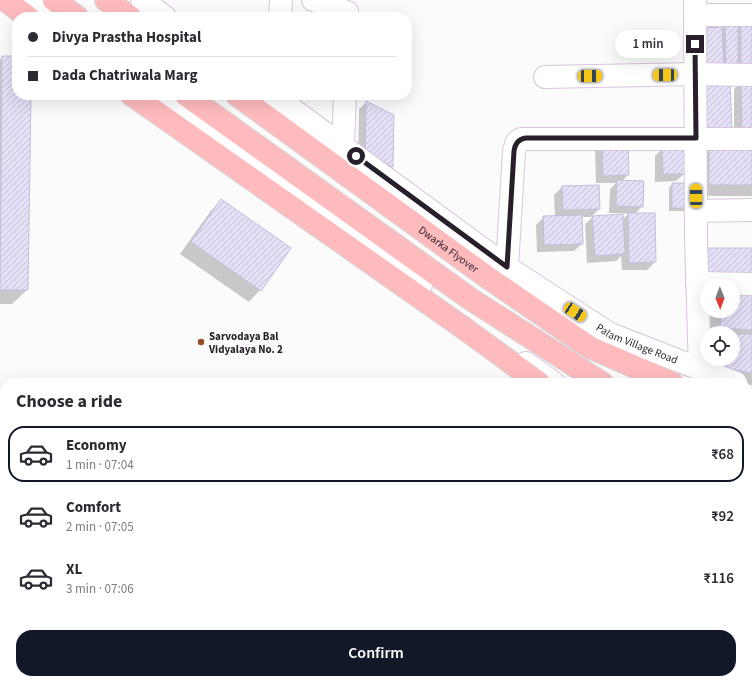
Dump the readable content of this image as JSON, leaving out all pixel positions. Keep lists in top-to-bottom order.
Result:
{
  "streets": {
    "main road": ["Dwarka Flyover"],
    "street": ["Palam Village Road"]
  },
  "places": ["Sarvodaya Bal Vidyalaya No. 2"],
  "north": "bottom",
  "page": {
    "banner": ["Divya Prastha Hospital", "Dada Chatriwala Marg"],
    "bubble": "1 min",
    "heading": "Choose a ride",
    "list": [
      {
        "name": "Economy",
        "note": "1 min · 07:04",
        "value": "₹68"
      },
      {
        "name": "Comfort",
        "note": "2 min · 07:05",
        "value": "₹92"
      },
      {
        "name": "XL",
        "note": "3 min · 07:06",
        "value": "₹116"
      }
    ],
    "buttons": "Confirm"
  }
}
